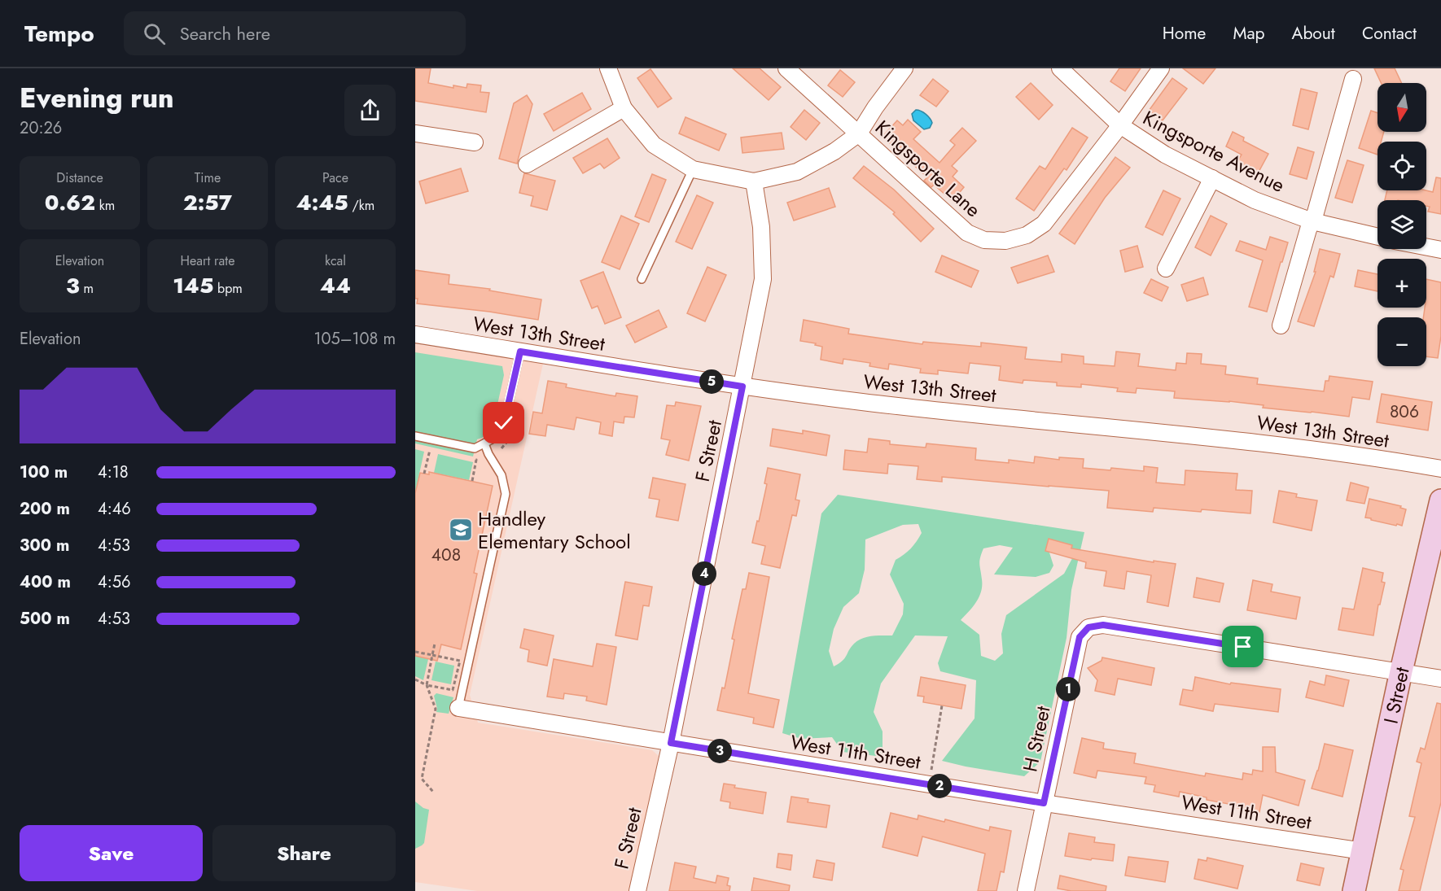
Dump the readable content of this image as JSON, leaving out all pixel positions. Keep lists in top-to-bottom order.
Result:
{
  "streets": {
    "street": [
      "Kingsporte Avenue",
      "Kingsporte Lane",
      "West 13th Street",
      "F Street",
      "I Street",
      "H Street",
      "West 11th Street"
    ]
  },
  "crossings": [
    ["Kingsporte Avenue", "Kingsporte Lane"],
    ["West 13th Street", "F Street"],
    ["F Street", "West 11th Street"],
    ["I Street", "H Street"],
    ["I Street", "West 11th Street"],
    ["H Street", "West 11th Street"]
  ],
  "places": {
    "school or university": ["Handley Elementary School"]
  },
  "house_numbers": ["806", "408"],
  "north": "bottom",
  "page": {
    "header": "Tempo",
    "search": "Search here",
    "nav": [
      "Home",
      "Map",
      "About",
      "Contact"
    ],
    "heading": ["Evening run", "20:26"],
    "map_buttons": ["+", "−"],
    "stats": [
      ["Distance", "0.62 km"],
      ["Time", "2:57"],
      ["Pace", "4:45 /km"],
      ["Elevation", "3 m"],
      ["Heart rate", "145 bpm"],
      ["kcal", "44"]
    ],
    "chart": ["Elevation", "105–108 m"],
    "pins": [
      "5",
      "4",
      "1",
      "3",
      "2"
    ],
    "list": [
      {
        "name": "100 m",
        "note": "4:18"
      },
      {
        "name": "200 m",
        "note": "4:46"
      },
      {
        "name": "300 m",
        "note": "4:53"
      },
      {
        "name": "400 m",
        "note": "4:56"
      },
      {
        "name": "500 m",
        "note": "4:53"
      }
    ],
    "buttons": ["Save", "Share"]
  }
}
